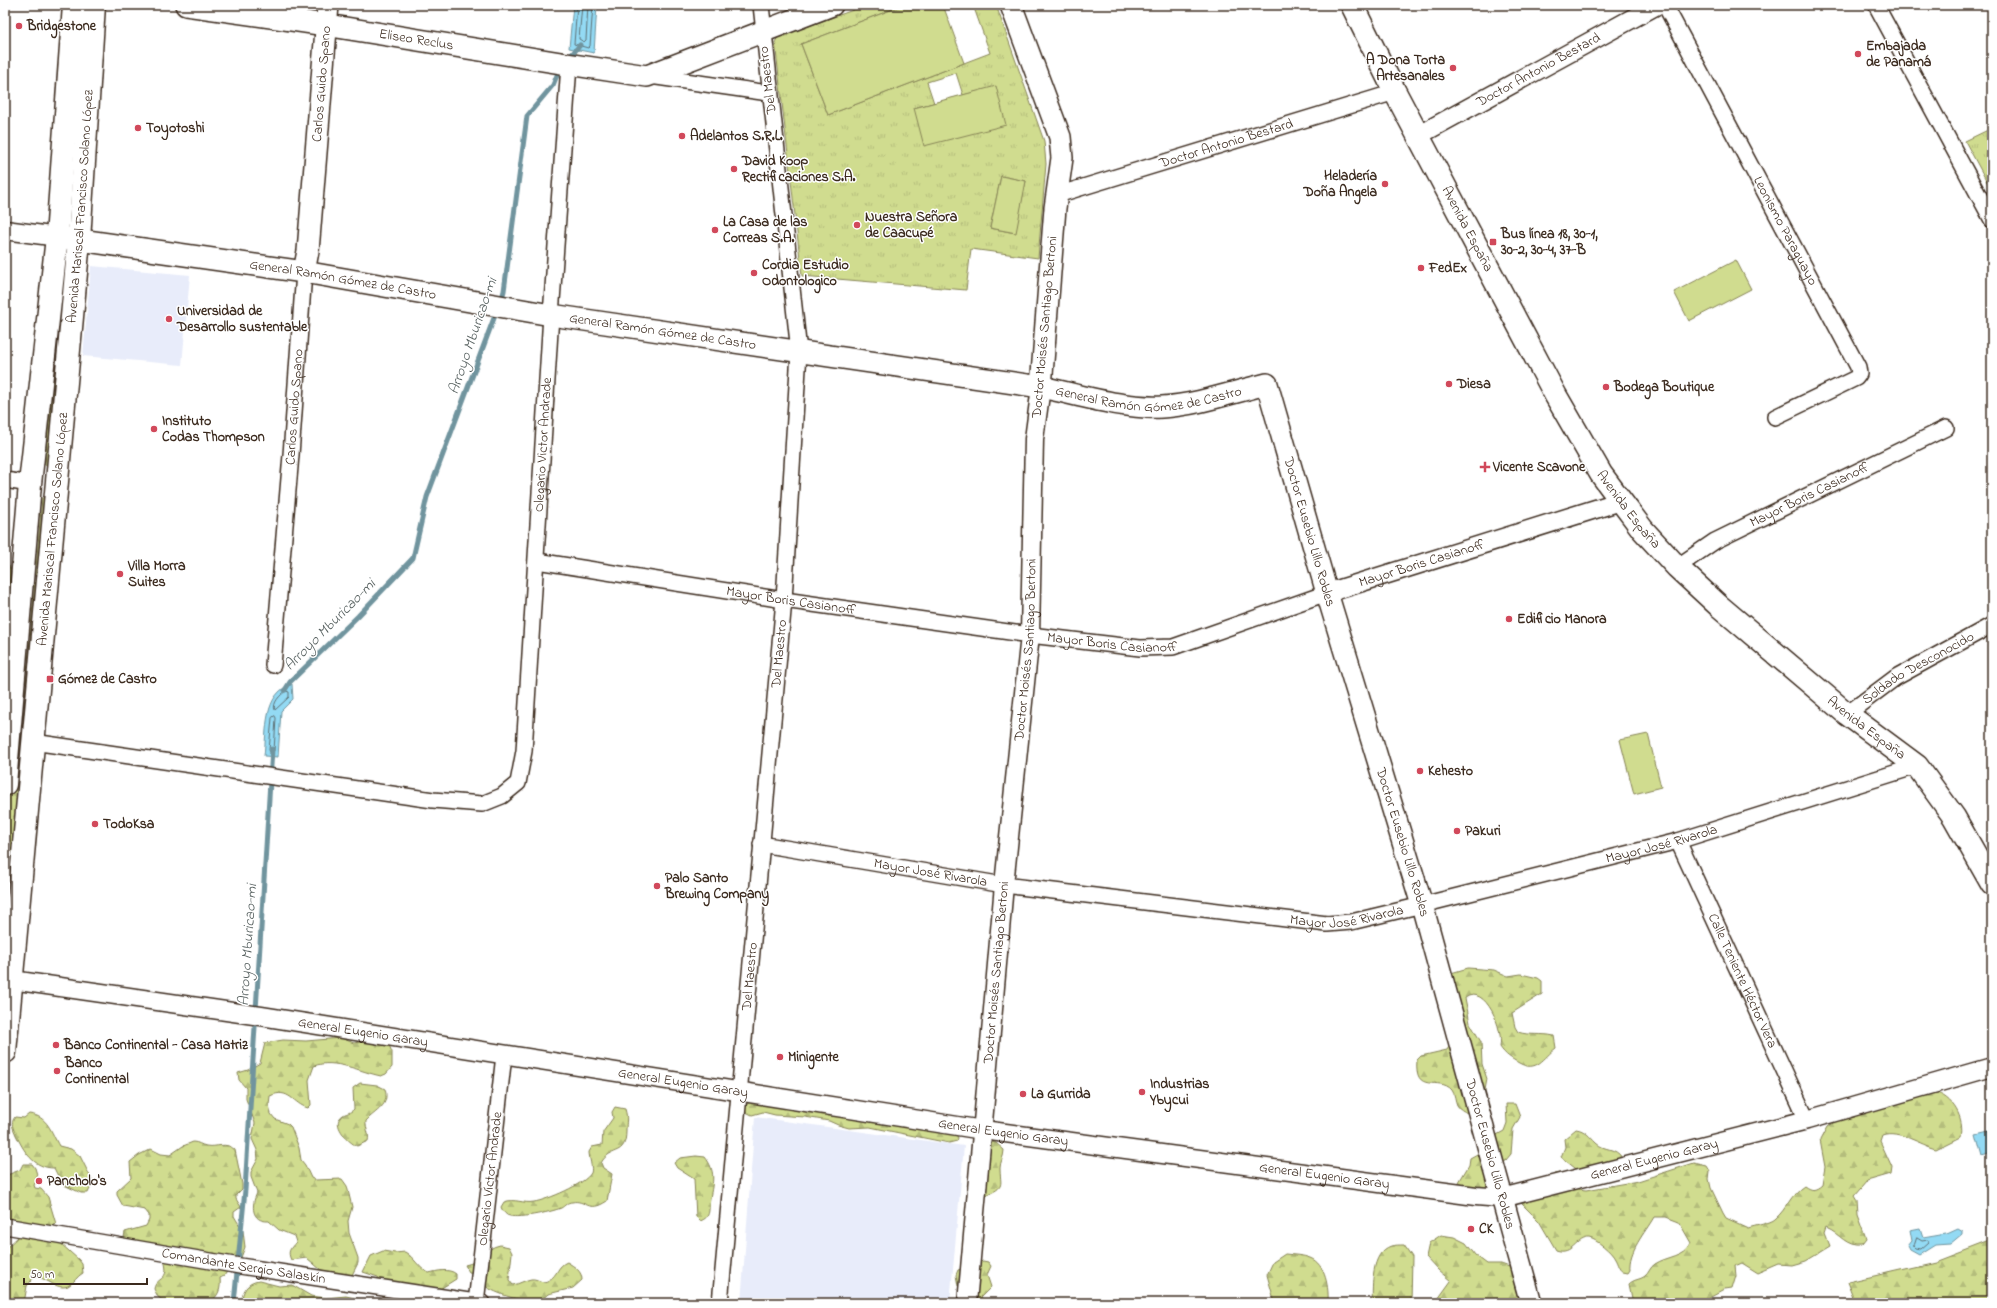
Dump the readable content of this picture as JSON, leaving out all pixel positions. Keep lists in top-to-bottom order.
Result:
{
  "streets": {
    "main road": [
      "Eliseo Reclus",
      "Carlos Guido Spano",
      "Avenida Mariscal Francisco Solano López",
      "Avenida España",
      "General Ramón Gómez de Castro",
      "Doctor Moisés Santiago Bertoni",
      "Doctor Eusebio Lillo Robles"
    ],
    "street": [
      "Doctor Antonio Bestard",
      "Del Maestro",
      "Leonismo Paraguayo",
      "Olegario Victor Andrade",
      "Mayor Boris Casianoff",
      "Soldado Desconocido",
      "Mayor José Rivarola",
      "Calle Teniente Héctor Vera",
      "General Eugenio Garay",
      "Olegario Víctor Andrade",
      "Comandante Sergio Salaskín"
    ]
  },
  "crossings": [
    ["Eliseo Reclus", "Del Maestro"],
    ["Eliseo Reclus", "Carlos Guido Spano"],
    ["Eliseo Reclus", "Olegario Victor Andrade"],
    ["Doctor Antonio Bestard", "Avenida España"],
    ["Doctor Antonio Bestard", "Doctor Moisés Santiago Bertoni"],
    ["Del Maestro", "General Ramón Gómez de Castro"],
    ["Del Maestro", "Mayor Boris Casianoff"],
    ["Del Maestro", "Mayor José Rivarola"],
    ["Del Maestro", "General Eugenio Garay"],
    ["Carlos Guido Spano", "General Ramón Gómez de Castro"],
    ["Avenida Mariscal Francisco Solano López", "General Ramón Gómez de Castro"],
    ["Avenida Mariscal Francisco Solano López", "Olegario Victor Andrade"],
    ["Avenida Mariscal Francisco Solano López", "General Eugenio Garay"],
    ["Avenida España", "Mayor Boris Casianoff"],
    ["Avenida España", "Soldado Desconocido"],
    ["Avenida España", "Mayor José Rivarola"],
    ["General Ramón Gómez de Castro", "Doctor Moisés Santiago Bertoni"],
    ["General Ramón Gómez de Castro", "Olegario Victor Andrade"],
    ["General Ramón Gómez de Castro", "Doctor Eusebio Lillo Robles"],
    ["Doctor Moisés Santiago Bertoni", "Mayor Boris Casianoff"],
    ["Doctor Moisés Santiago Bertoni", "Mayor José Rivarola"],
    ["Doctor Moisés Santiago Bertoni", "General Eugenio Garay"],
    ["Olegario Victor Andrade", "Mayor Boris Casianoff"],
    ["Mayor Boris Casianoff", "Doctor Eusebio Lillo Robles"],
    ["Doctor Eusebio Lillo Robles", "Mayor José Rivarola"],
    ["Doctor Eusebio Lillo Robles", "General Eugenio Garay"],
    ["Mayor José Rivarola", "Calle Teniente Héctor Vera"],
    ["Calle Teniente Héctor Vera", "General Eugenio Garay"],
    ["General Eugenio Garay", "Olegario Víctor Andrade"],
    ["Olegario Víctor Andrade", "Comandante Sergio Salaskín"]
  ],
  "water": ["Arroyo Mburicao-mi"],
  "places": {
    "other": [
      "Bridgestone",
      "Embajada de Panamá",
      "A Dona Torta Artesanales",
      "Toyotoshi",
      "Adelantos S.R.L.",
      "David Koop Rectificaciones S.A.",
      "Heladería Doña Angela",
      "Nuestra Señora de Caacupé",
      "La Casa de las Correas S.A.",
      "FedEx",
      "Cordia Estudio Odontologico",
      "Universidad de Desarrollo sustentable",
      "Diesa",
      "Bodega Boutique",
      "Instituto Codas Thompson",
      "Villa Morra Suites",
      "Edificio Manora",
      "Kehesto",
      "TodoKsa",
      "Pakuri",
      "Palo Santo Brewing Company",
      "Banco Continental - Casa Matriz",
      "Minigente",
      "Banco Continental",
      "Industrias Ybycui",
      "La Gurrida",
      "Pancholo's",
      "CK"
    ],
    "transit": ["Bus línea 18, 30-1, 30-2, 30-4, 37-B", "Gómez de Castro"],
    "health": ["Vicente Scavone"]
  },
  "scale_bar": "50 m"
}
